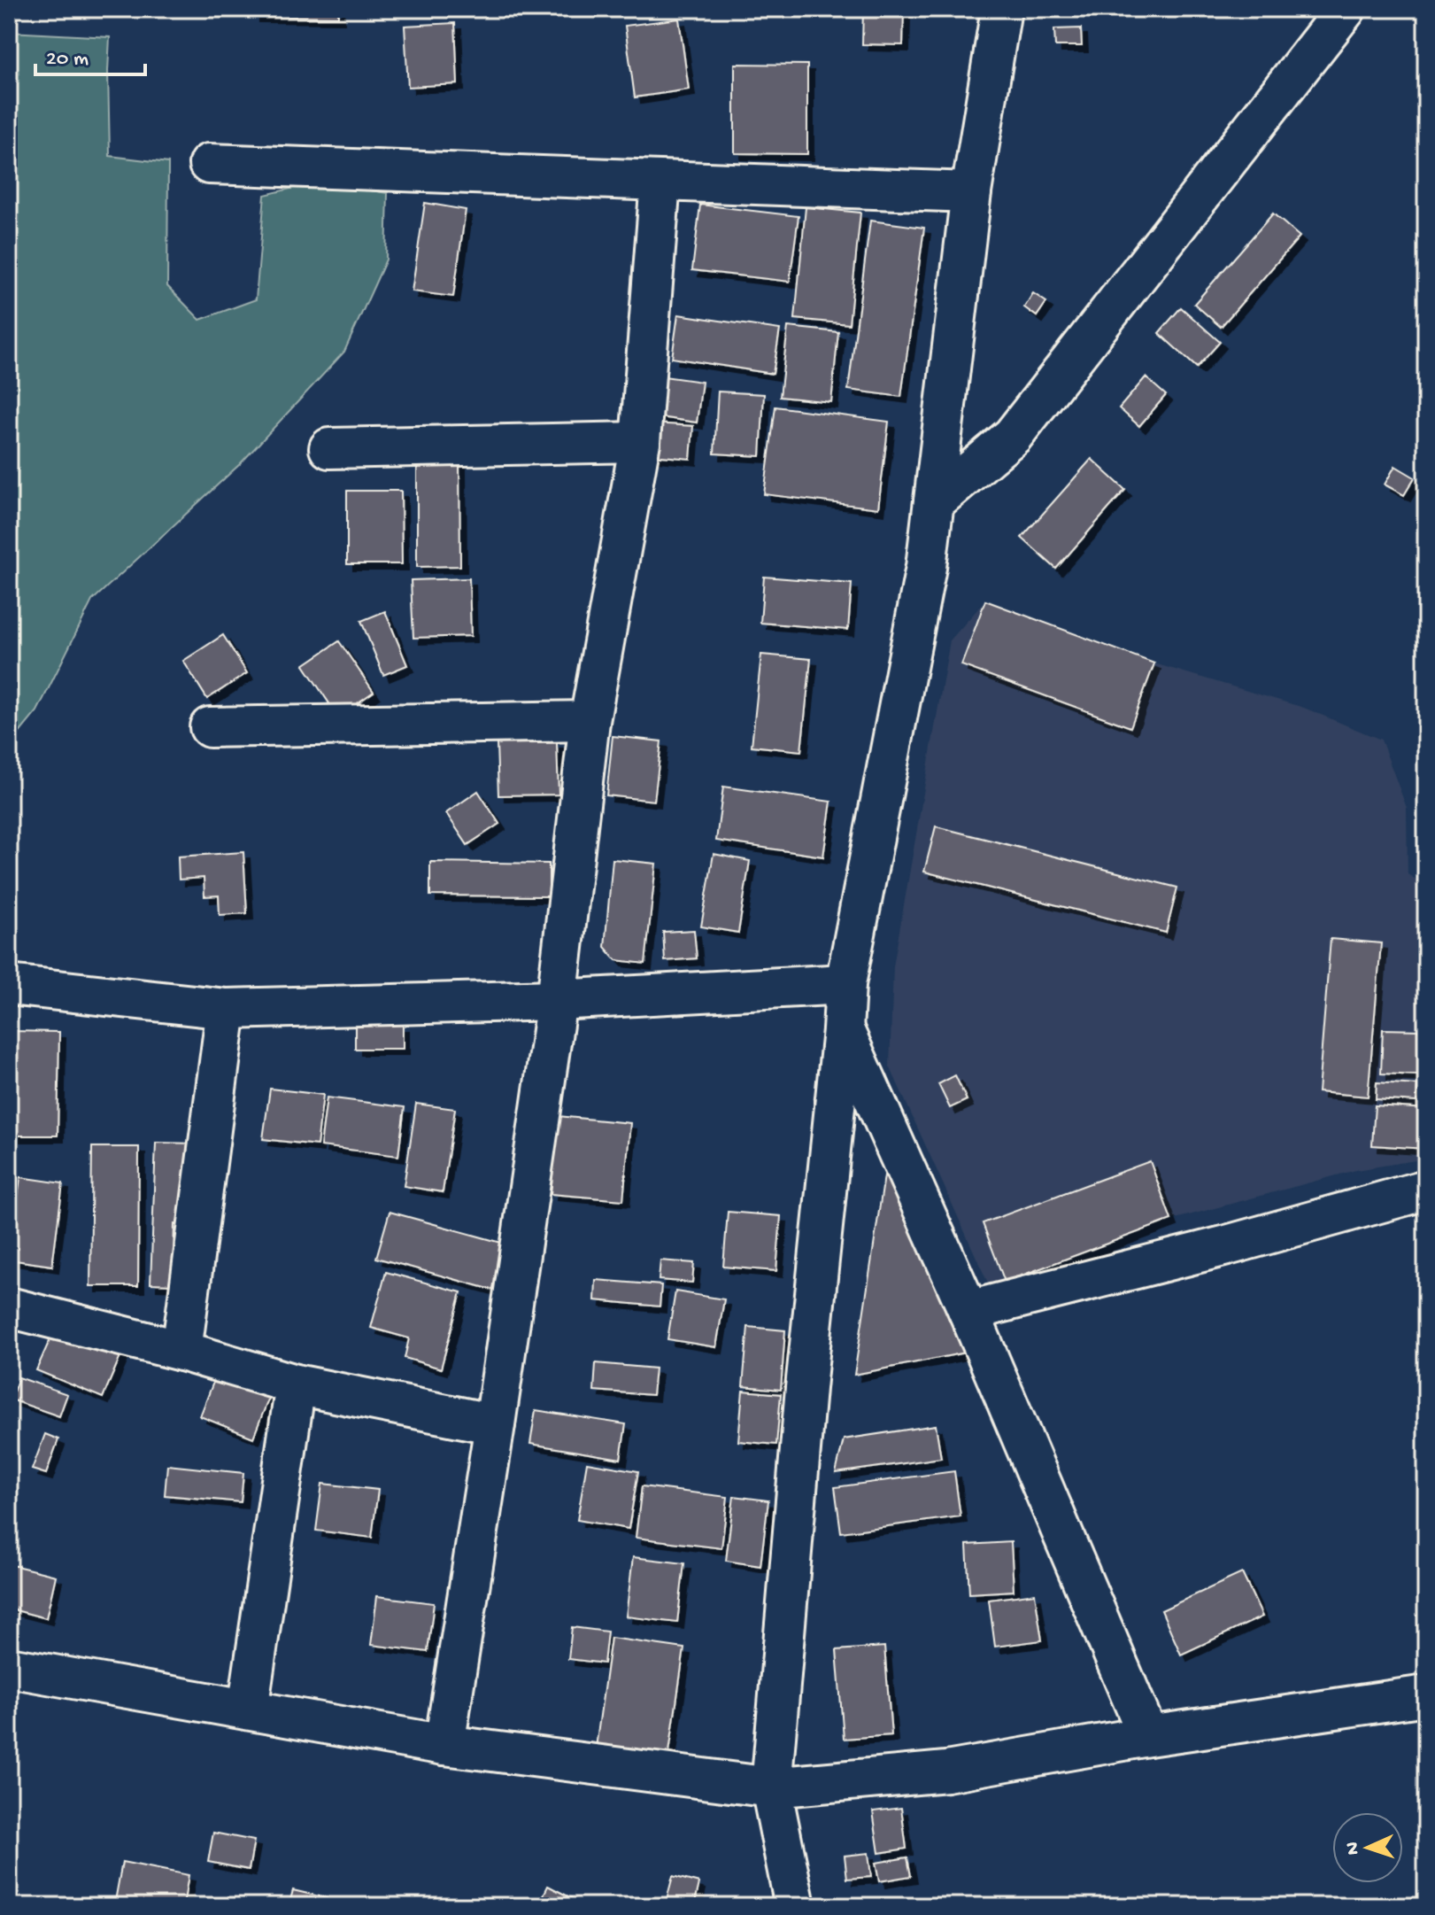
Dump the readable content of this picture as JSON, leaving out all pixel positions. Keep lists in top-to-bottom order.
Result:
{
  "scale_bar": "20 m",
  "north": "left"
}
